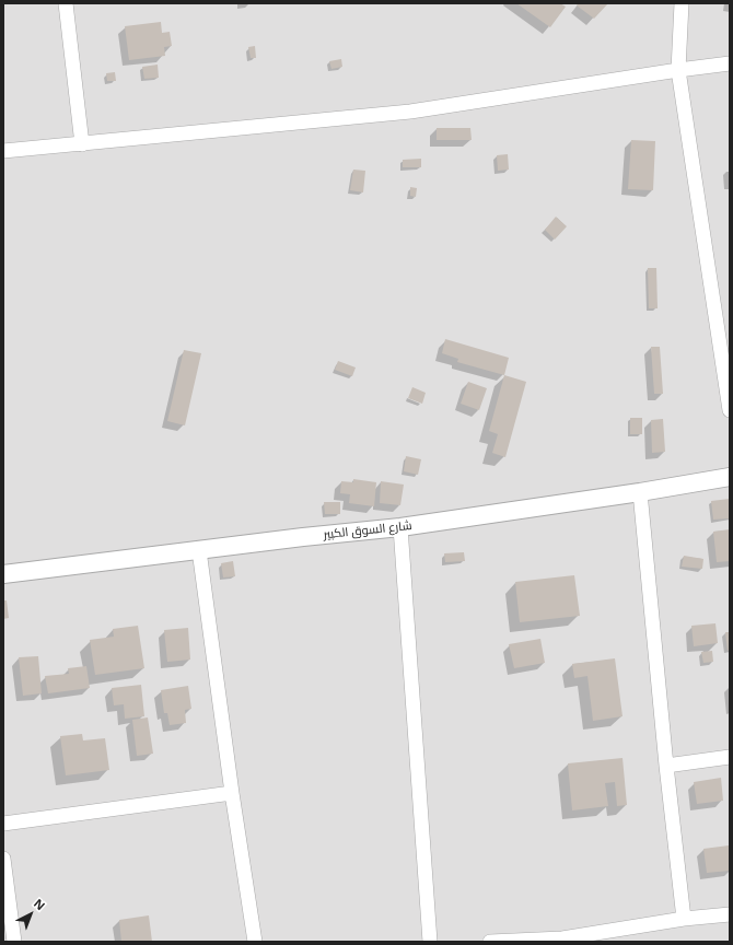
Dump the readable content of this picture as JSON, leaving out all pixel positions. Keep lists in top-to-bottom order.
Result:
{
  "streets": {
    "street": ["شارع السوق الكبير"]
  },
  "north": "top right"
}
